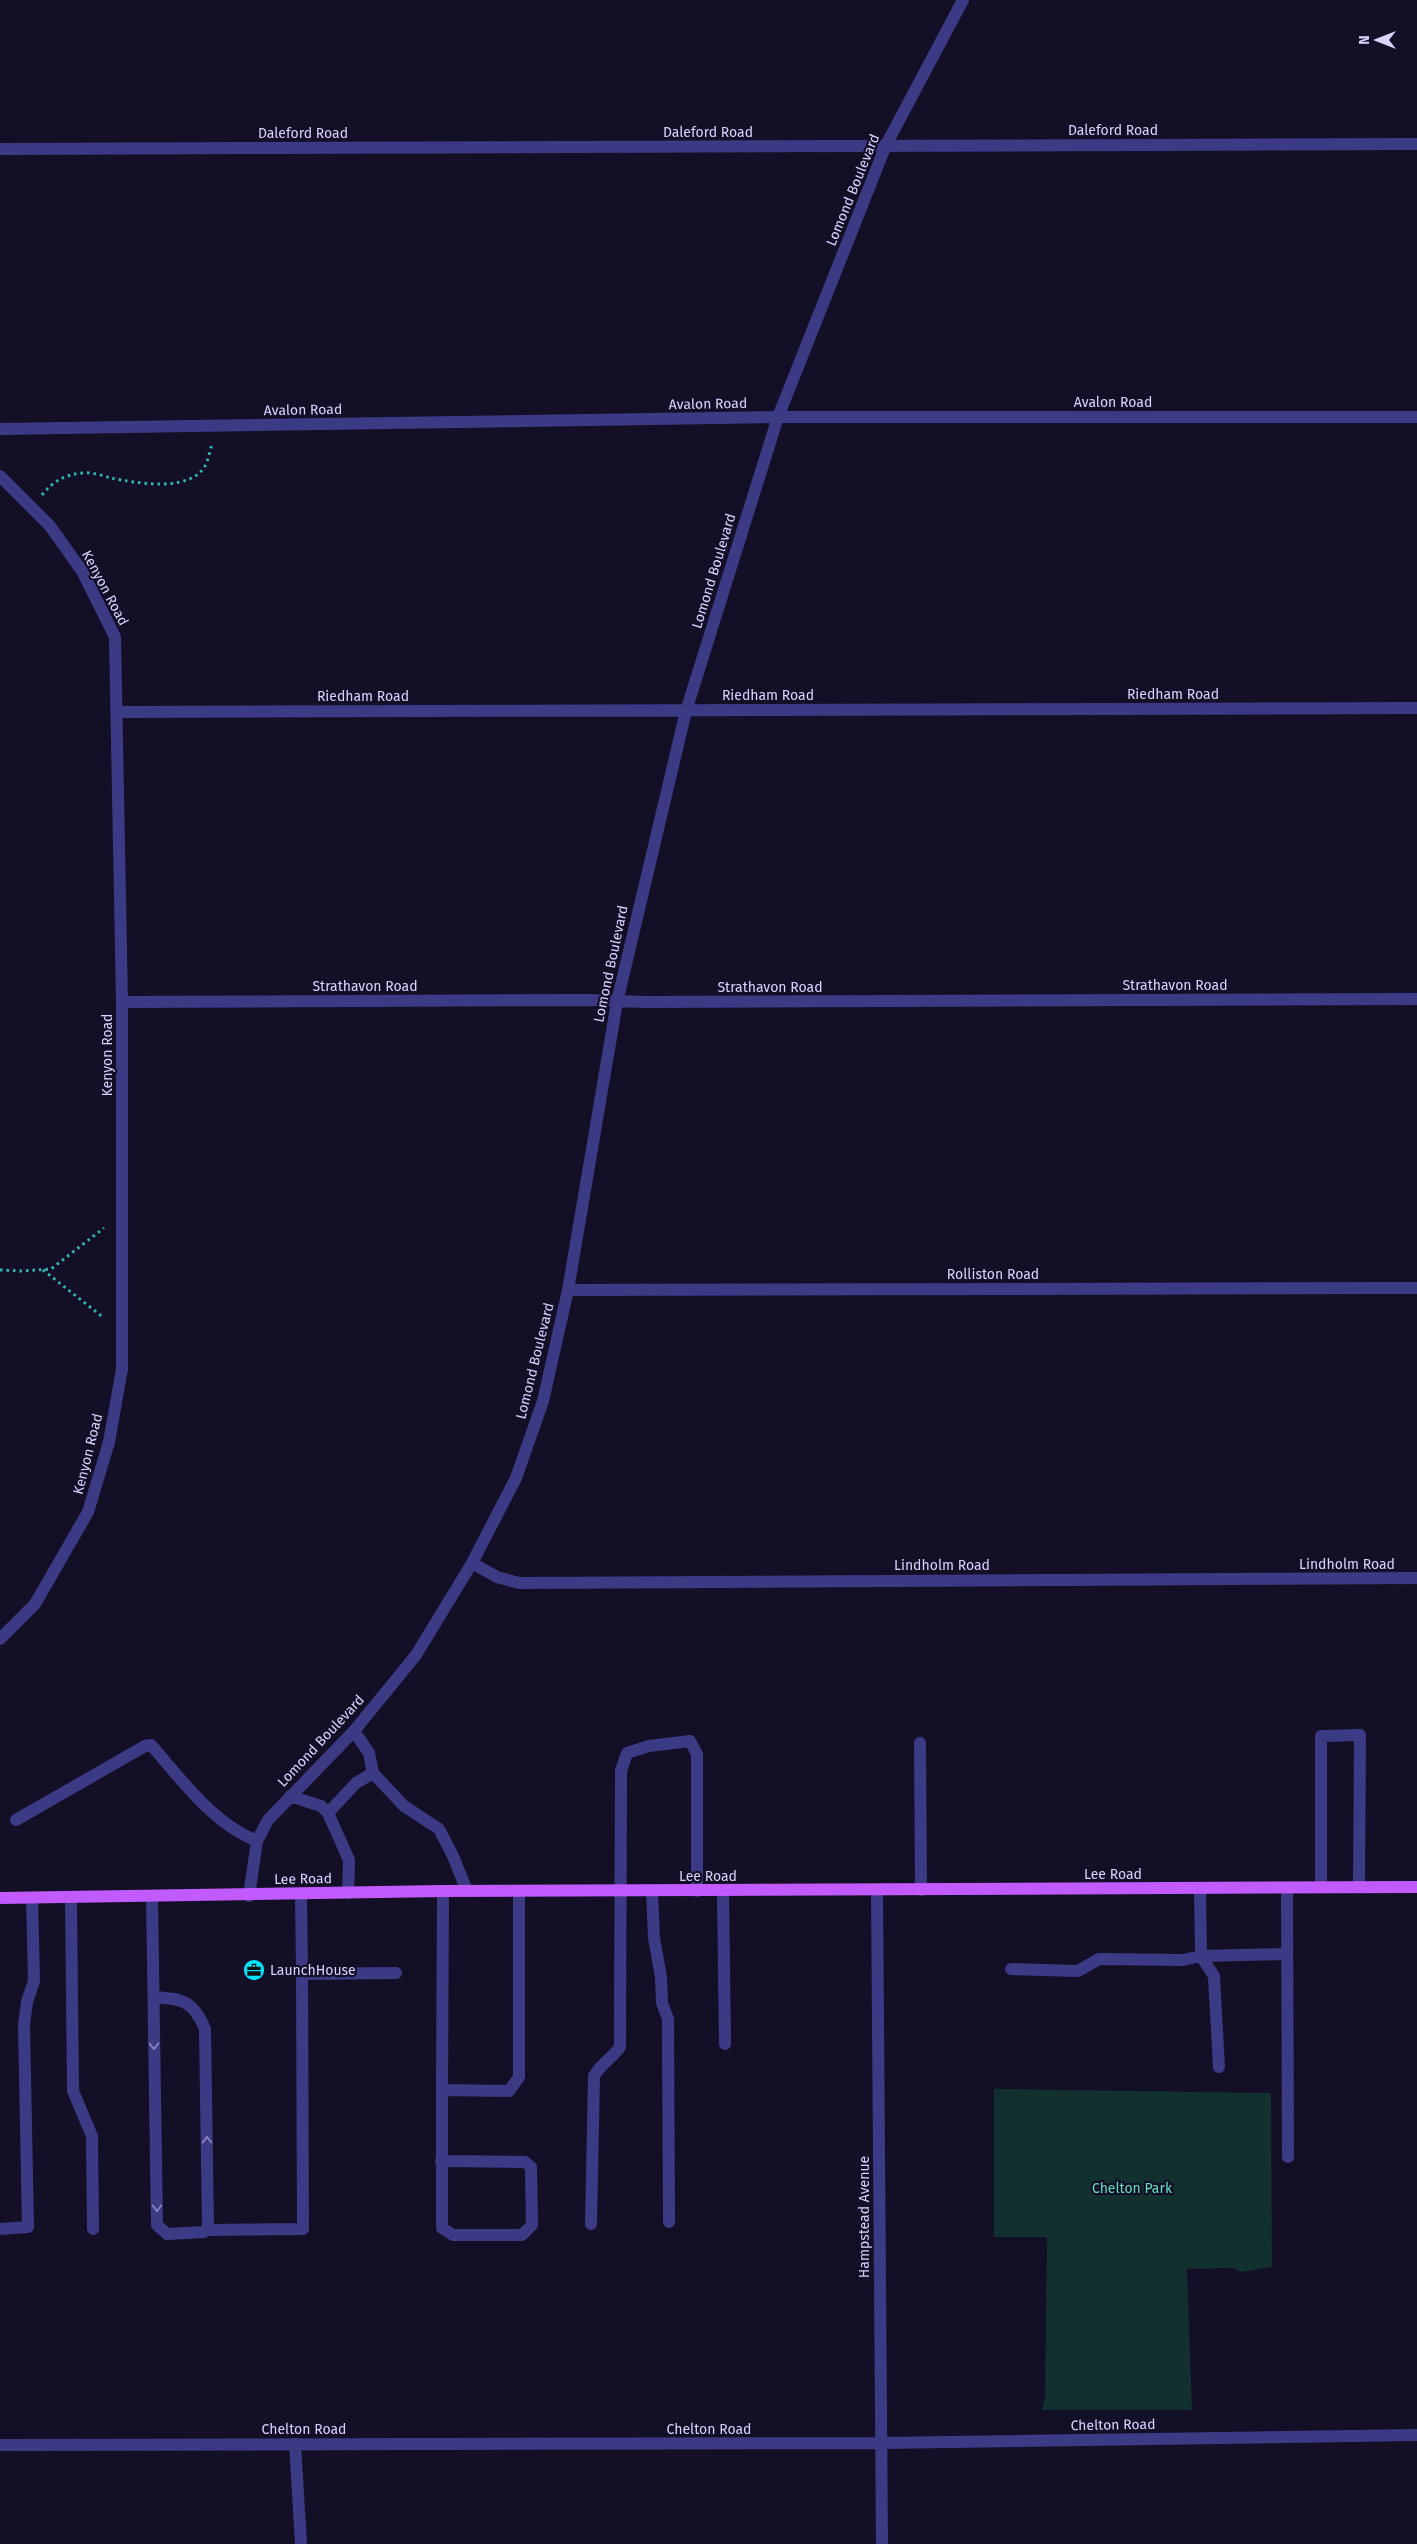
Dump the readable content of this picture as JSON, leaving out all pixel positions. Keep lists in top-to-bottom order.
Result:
{
  "streets": {
    "main road": ["Lee Road"],
    "street": [
      "Daleford Road",
      "Lomond Boulevard",
      "Avalon Road",
      "Kenyon Road",
      "Riedham Road",
      "Strathavon Road",
      "Rolliston Road",
      "Lindholm Road",
      "Hampstead Avenue",
      "Chelton Road"
    ]
  },
  "crossings": [
    ["Daleford Road", "Lomond Boulevard"],
    ["Lomond Boulevard", "Avalon Road"],
    ["Lomond Boulevard", "Riedham Road"],
    ["Lomond Boulevard", "Strathavon Road"],
    ["Lomond Boulevard", "Rolliston Road"],
    ["Lomond Boulevard", "Lindholm Road"],
    ["Lomond Boulevard", "Lee Road"],
    ["Kenyon Road", "Riedham Road"],
    ["Kenyon Road", "Strathavon Road"],
    ["Lee Road", "Hampstead Avenue"],
    ["Hampstead Avenue", "Chelton Road"]
  ],
  "parks": ["Chelton Park"],
  "places": {
    "office": ["LaunchHouse"]
  },
  "north": "left"
}
